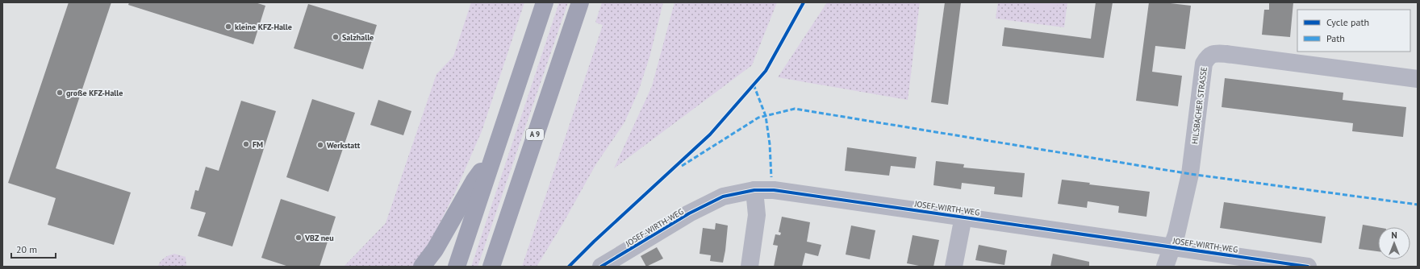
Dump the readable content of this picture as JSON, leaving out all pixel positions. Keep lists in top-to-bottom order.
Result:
{
  "streets": {
    "highway": ["A 9"],
    "street": ["HILSBACHER STRASSE", "JOSEF-WIRTH-WEG"]
  },
  "crossings": [
    ["HILSBACHER STRASSE", "JOSEF-WIRTH-WEG"]
  ],
  "places": [
    "kleine KFZ-Halle",
    "Salzhalle",
    "große KFZ-Halle",
    "FM",
    "Werkstatt",
    "VBZ neu"
  ],
  "legend": ["Cycle path", "Path"],
  "scale_bar": "20 m",
  "north": "top"
}
